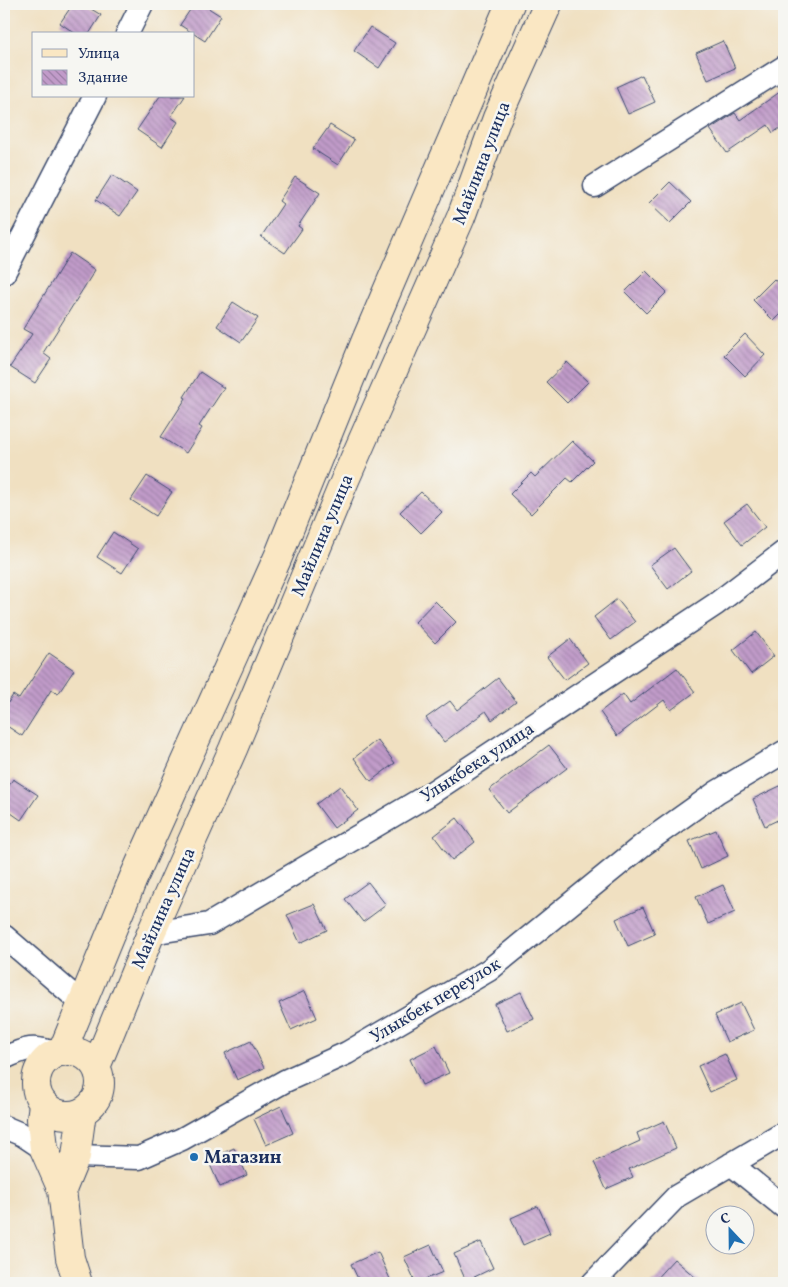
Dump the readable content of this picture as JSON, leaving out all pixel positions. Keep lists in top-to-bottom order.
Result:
{
  "streets": {
    "street": ["Майлина улица", "Улыкбека улица", "Улыкбек переулок"]
  },
  "crossings": [
    ["Майлина улица", "Улыкбека улица"]
  ],
  "places": ["Магазин"],
  "legend": ["Улица", "Здание"],
  "north": "top"
}
